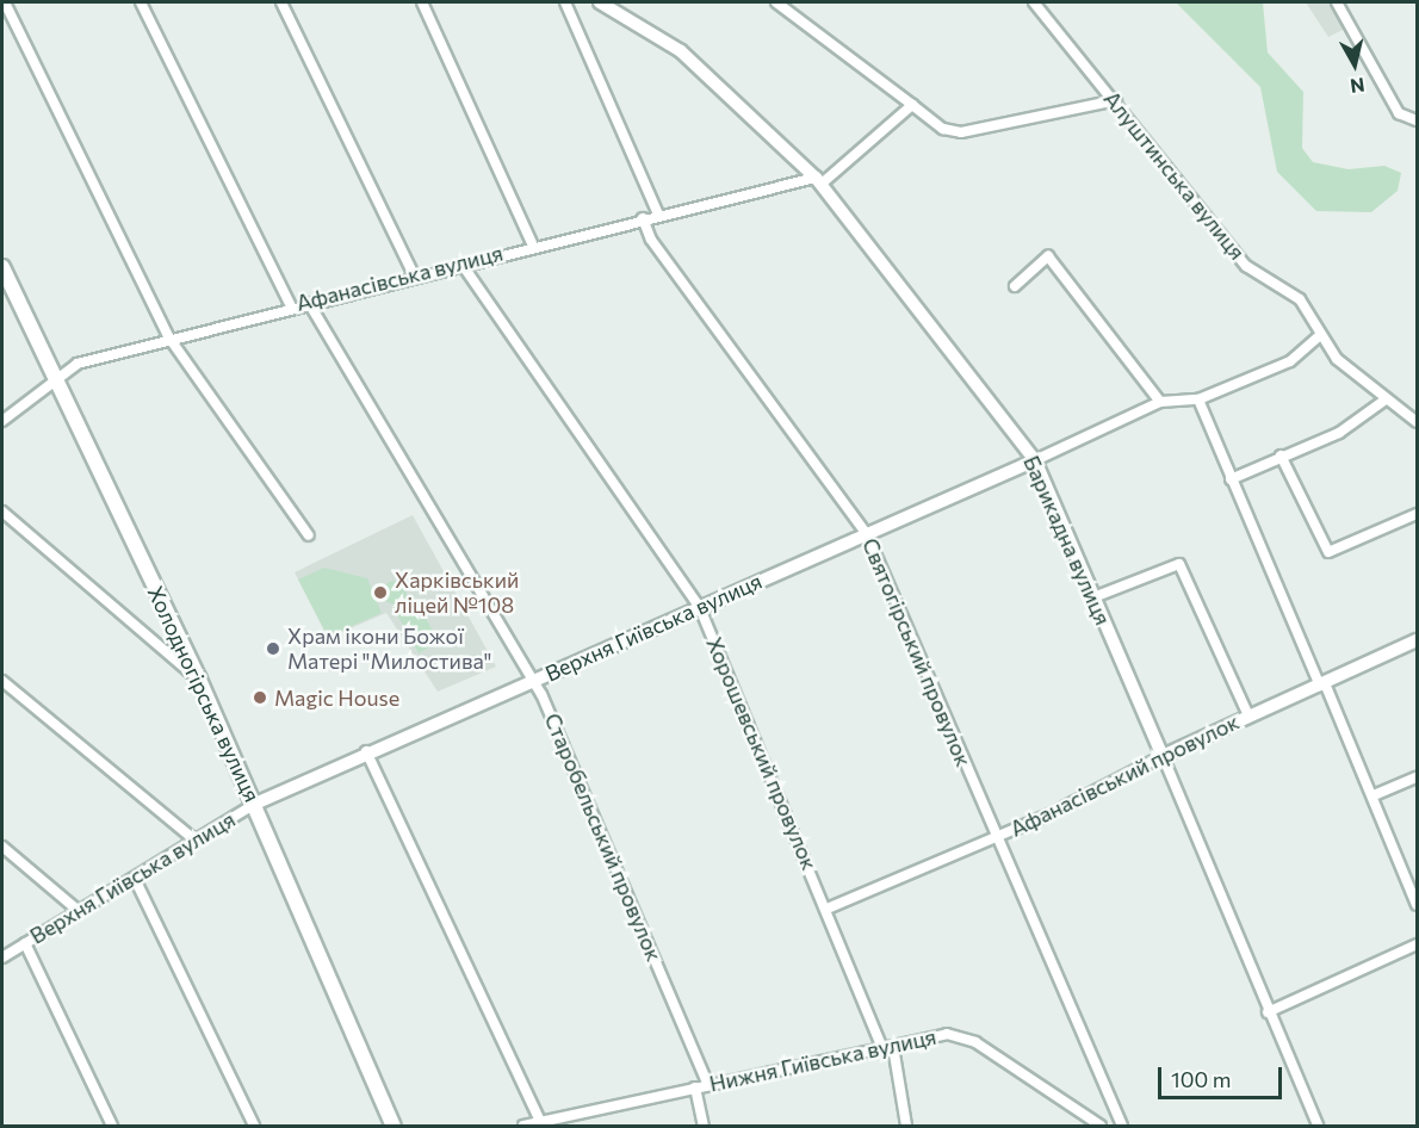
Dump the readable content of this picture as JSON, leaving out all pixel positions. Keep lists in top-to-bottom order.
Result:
{
  "streets": {
    "main road": ["Холодногірська вулиця"],
    "street": [
      "Алуштинська вулиця",
      "Афанасівська вулиця",
      "Барикадна вулиця",
      "Верхня Гиївська вулиця",
      "Святогірський провулок",
      "Хорошевський провулок",
      "Афанасівський провулок",
      "Старобельський провулок",
      "Нижня Гиївська вулиця"
    ]
  },
  "crossings": [
    ["Алуштинська вулиця", "Верхня Гиївська вулиця"],
    ["Афанасівська вулиця", "Барикадна вулиця"],
    ["Афанасівська вулиця", "Святогірський провулок"],
    ["Афанасівська вулиця", "Холодногірська вулиця"],
    ["Афанасівська вулиця", "Хорошевський провулок"],
    ["Афанасівська вулиця", "Старобельський провулок"],
    ["Барикадна вулиця", "Верхня Гиївська вулиця"],
    ["Барикадна вулиця", "Афанасівський провулок"],
    ["Верхня Гиївська вулиця", "Святогірський провулок"],
    ["Верхня Гиївська вулиця", "Холодногірська вулиця"],
    ["Верхня Гиївська вулиця", "Хорошевський провулок"],
    ["Верхня Гиївська вулиця", "Старобельський провулок"],
    ["Святогірський провулок", "Афанасівський провулок"],
    ["Хорошевський провулок", "Афанасівський провулок"],
    ["Хорошевський провулок", "Нижня Гиївська вулиця"],
    ["Старобельський провулок", "Нижня Гиївська вулиця"]
  ],
  "places": ["Харківський ліцей №108", "Храм ікони Божої Матері \"Милостива\"", "Magic House"],
  "scale_bar": "100 m",
  "north": "bottom"
}
